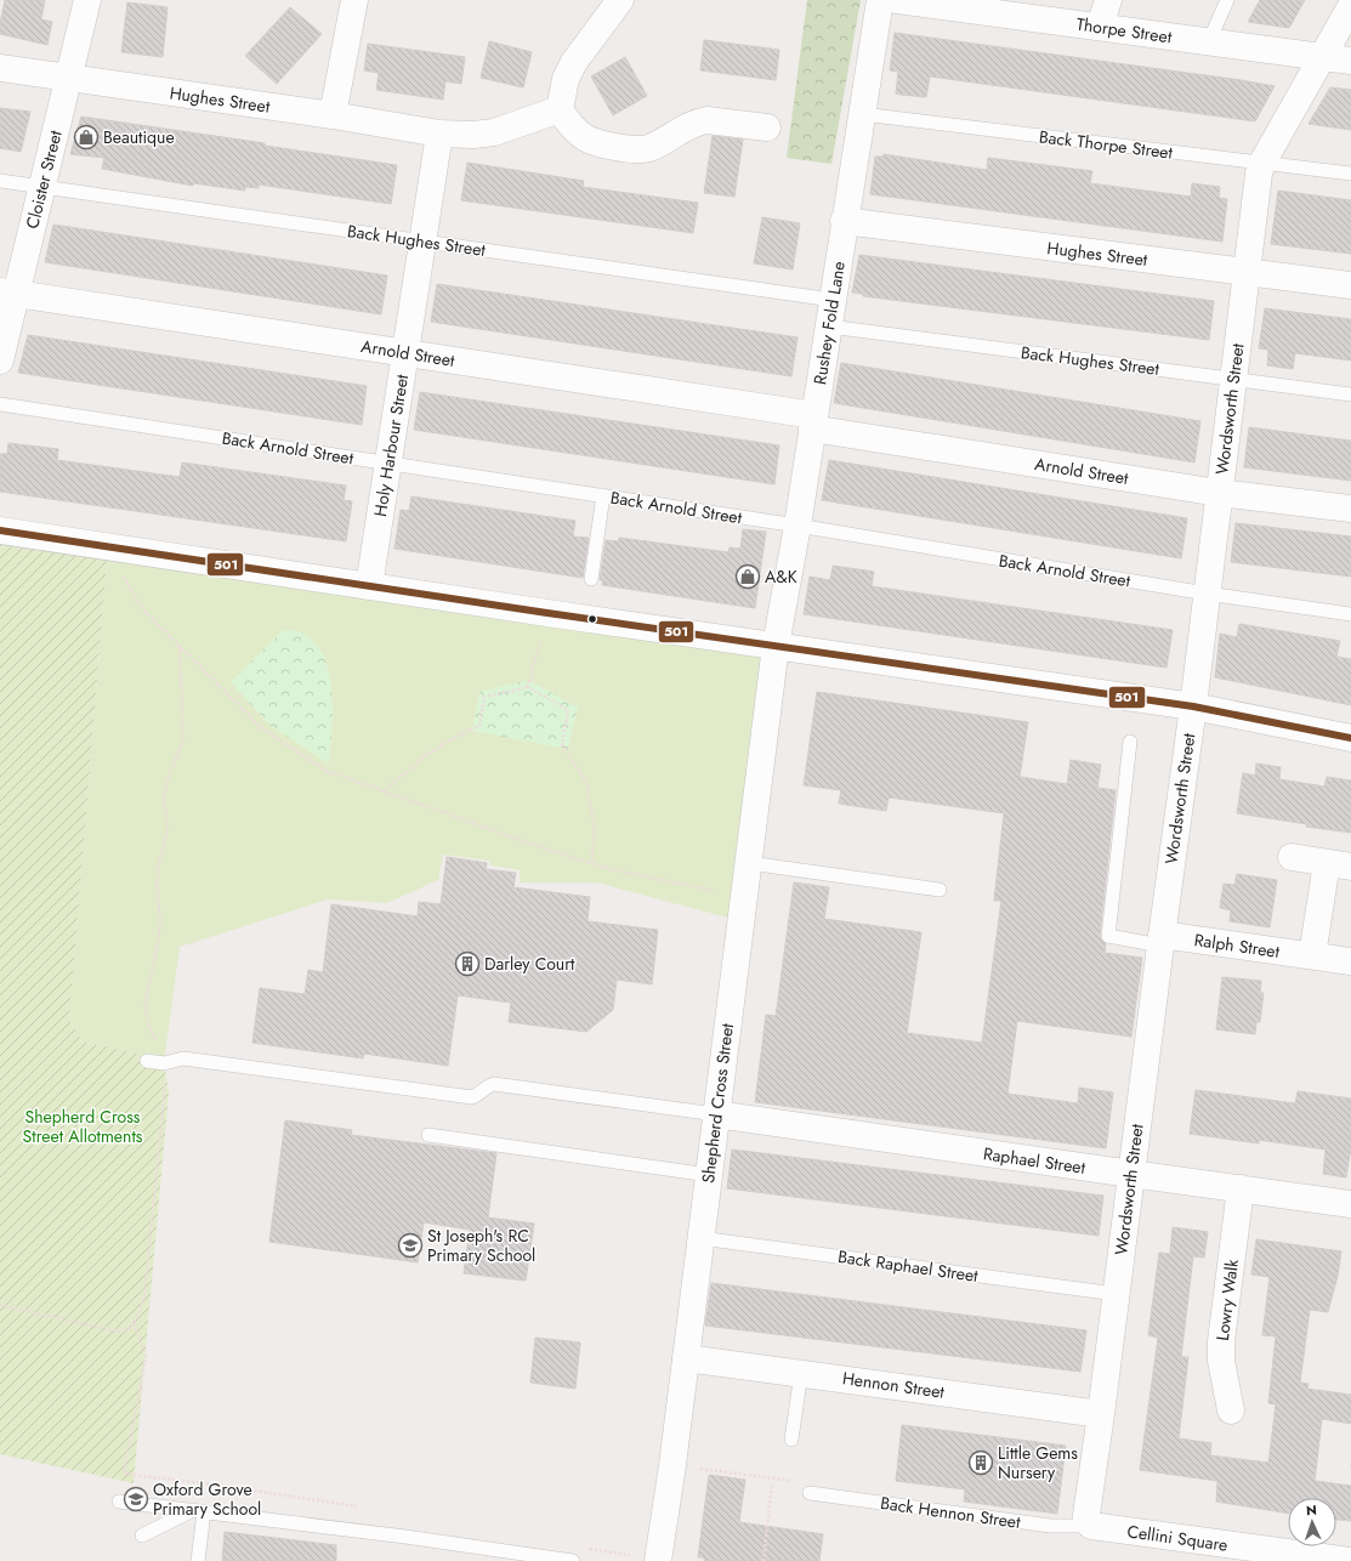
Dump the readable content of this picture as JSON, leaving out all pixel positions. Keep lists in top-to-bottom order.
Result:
{
  "streets": {
    "street": [
      "Thorpe Street",
      "Hughes Street",
      "Cloister Street",
      "Rushey Fold Lane",
      "Arnold Street",
      "Wordsworth Street",
      "Holy Harbour Street",
      "Ralph Street",
      "Shepherd Cross Street",
      "Raphael Street",
      "Lowry Walk",
      "Hennon Street",
      "Cellini Square"
    ],
    "lane": [
      "Back Thorpe Street",
      "Back Hughes Street",
      "Back Arnold Street",
      "Back Raphael Street",
      "Back Hennon Street"
    ]
  },
  "crossings": [
    ["Thorpe Street", "Wordsworth Street"],
    ["Hughes Street", "Cloister Street"],
    ["Hughes Street", "Rushey Fold Lane"],
    ["Hughes Street", "Wordsworth Street"],
    ["Hughes Street", "Holy Harbour Street"],
    ["Back Thorpe Street", "Rushey Fold Lane"],
    ["Back Thorpe Street", "Wordsworth Street"],
    ["Cloister Street", "Back Hughes Street"],
    ["Cloister Street", "Arnold Street"],
    ["Back Hughes Street", "Rushey Fold Lane"],
    ["Back Hughes Street", "Wordsworth Street"],
    ["Back Hughes Street", "Holy Harbour Street"],
    ["Rushey Fold Lane", "Arnold Street"],
    ["Rushey Fold Lane", "Back Arnold Street"],
    ["Rushey Fold Lane", "Shepherd Cross Street"],
    ["Arnold Street", "Wordsworth Street"],
    ["Arnold Street", "Holy Harbour Street"],
    ["Wordsworth Street", "Back Arnold Street"],
    ["Wordsworth Street", "Ralph Street"],
    ["Wordsworth Street", "Raphael Street"],
    ["Wordsworth Street", "Back Raphael Street"],
    ["Wordsworth Street", "Hennon Street"],
    ["Wordsworth Street", "Back Hennon Street"],
    ["Wordsworth Street", "Cellini Square"],
    ["Holy Harbour Street", "Back Arnold Street"],
    ["Shepherd Cross Street", "Raphael Street"],
    ["Shepherd Cross Street", "Back Raphael Street"],
    ["Shepherd Cross Street", "Hennon Street"],
    ["Raphael Street", "Lowry Walk"],
    ["Back Hennon Street", "Cellini Square"]
  ],
  "parks": ["Shepherd Cross Street Allotments"],
  "places": {
    "shop": ["Beautique", "A&K"],
    "building": ["Darley Court", "Little Gems Nursery"],
    "school or university": ["St Joseph's RC Primary School", "Oxford Grove Primary School"]
  },
  "lines": ["transit line 501"],
  "north": "top"
}
